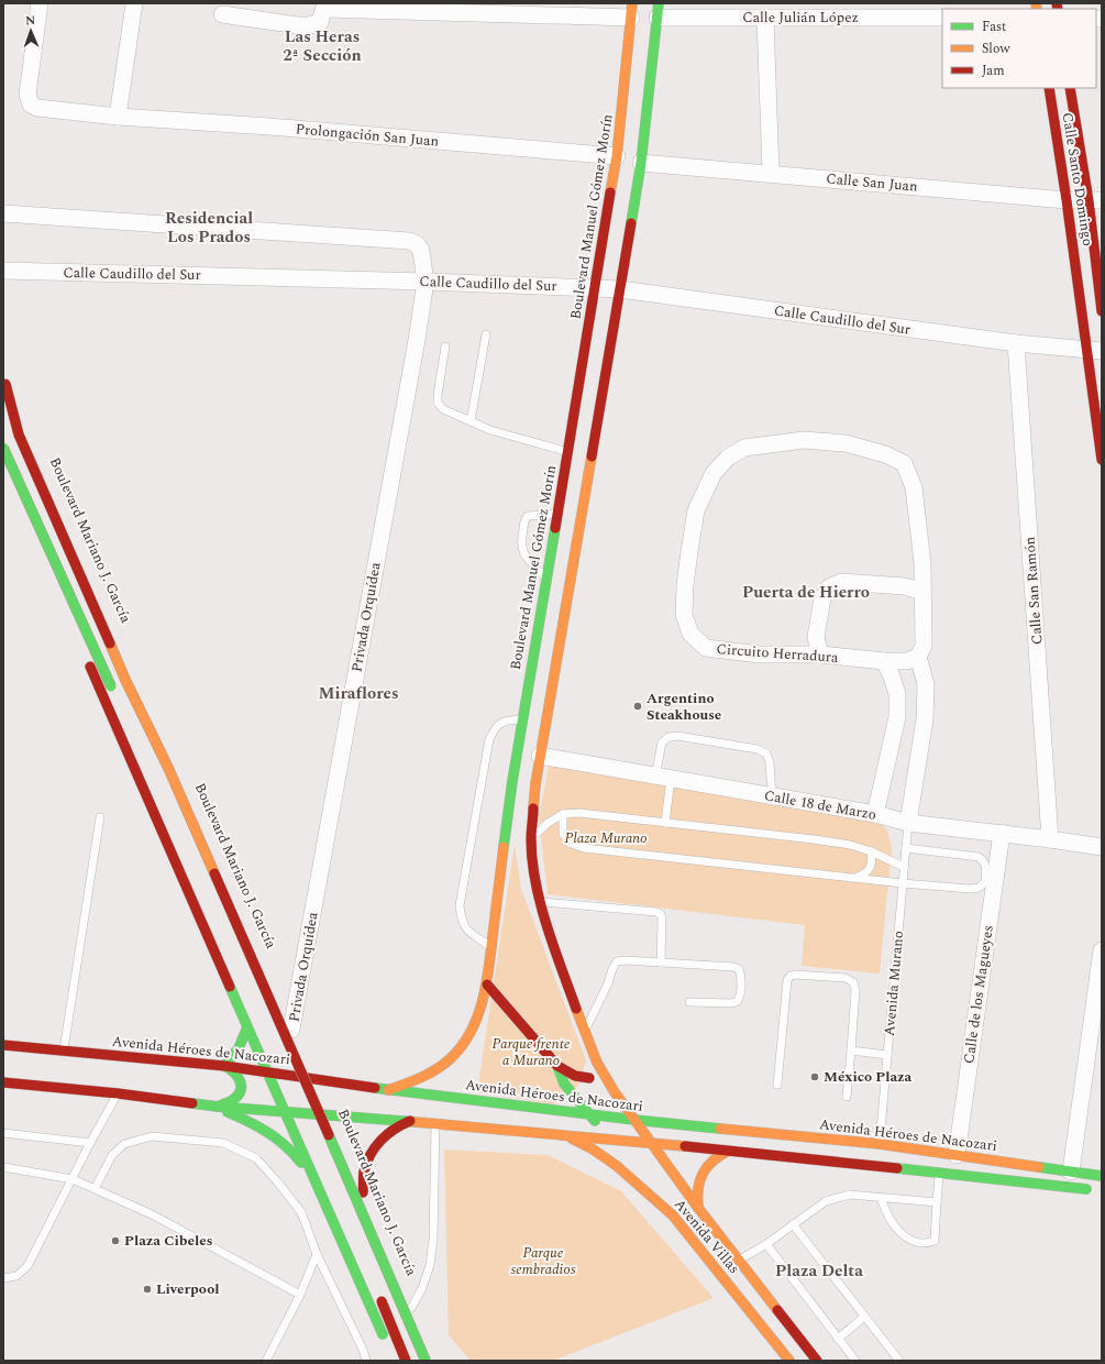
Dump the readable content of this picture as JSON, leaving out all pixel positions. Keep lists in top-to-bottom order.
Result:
{
  "streets": {
    "main road": [
      "Calle Santo Domingo",
      "Boulevard Manuel Gómez Morín",
      "Boulevard Mariano J. García",
      "Avenida Héroes de Nacozari",
      "Avenida Villas"
    ],
    "street": [
      "Calle Julián López",
      "Prolongación San Juan",
      "Calle San Juan",
      "Calle Caudillo del Sur",
      "Calle San Ramón",
      "Privada Orquídea",
      "Circuito Herradura",
      "Calle 18 de Marzo",
      "Calle de los Magueyes"
    ],
    "lane": ["Avenida Murano"]
  },
  "crossings": [
    ["Calle Julián López", "Boulevard Manuel Gómez Morín"],
    ["Prolongación San Juan", "Boulevard Manuel Gómez Morín"],
    ["Calle Santo Domingo", "Calle San Juan"],
    ["Calle Santo Domingo", "Calle Caudillo del Sur"],
    ["Calle San Juan", "Boulevard Manuel Gómez Morín"],
    ["Boulevard Manuel Gómez Morín", "Calle Caudillo del Sur"],
    ["Boulevard Manuel Gómez Morín", "Calle 18 de Marzo"],
    ["Boulevard Manuel Gómez Morín", "Avenida Héroes de Nacozari"],
    ["Boulevard Manuel Gómez Morín", "Avenida Villas"],
    ["Calle Caudillo del Sur", "Calle San Ramón"],
    ["Calle Caudillo del Sur", "Privada Orquídea"],
    ["Boulevard Mariano J. García", "Privada Orquídea"],
    ["Boulevard Mariano J. García", "Avenida Héroes de Nacozari"],
    ["Calle San Ramón", "Calle 18 de Marzo"],
    ["Calle 18 de Marzo", "Avenida Murano"],
    ["Calle 18 de Marzo", "Calle de los Magueyes"],
    ["Avenida Murano", "Avenida Héroes de Nacozari"],
    ["Calle de los Magueyes", "Avenida Héroes de Nacozari"],
    ["Avenida Héroes de Nacozari", "Avenida Villas"]
  ],
  "districts": [
    "Las Heras 2ª Sección",
    "Residencial Los Prados",
    "Puerta de Hierro",
    "Miraflores",
    "Plaza Delta"
  ],
  "parks": ["Plaza Murano", "Parque frente a Murano", "Parque sembradios"],
  "places": [
    "Argentino Steakhouse",
    "México Plaza",
    "Plaza Cibeles",
    "Liverpool"
  ],
  "legend": ["Fast", "Slow", "Jam"],
  "north": "top"
}
